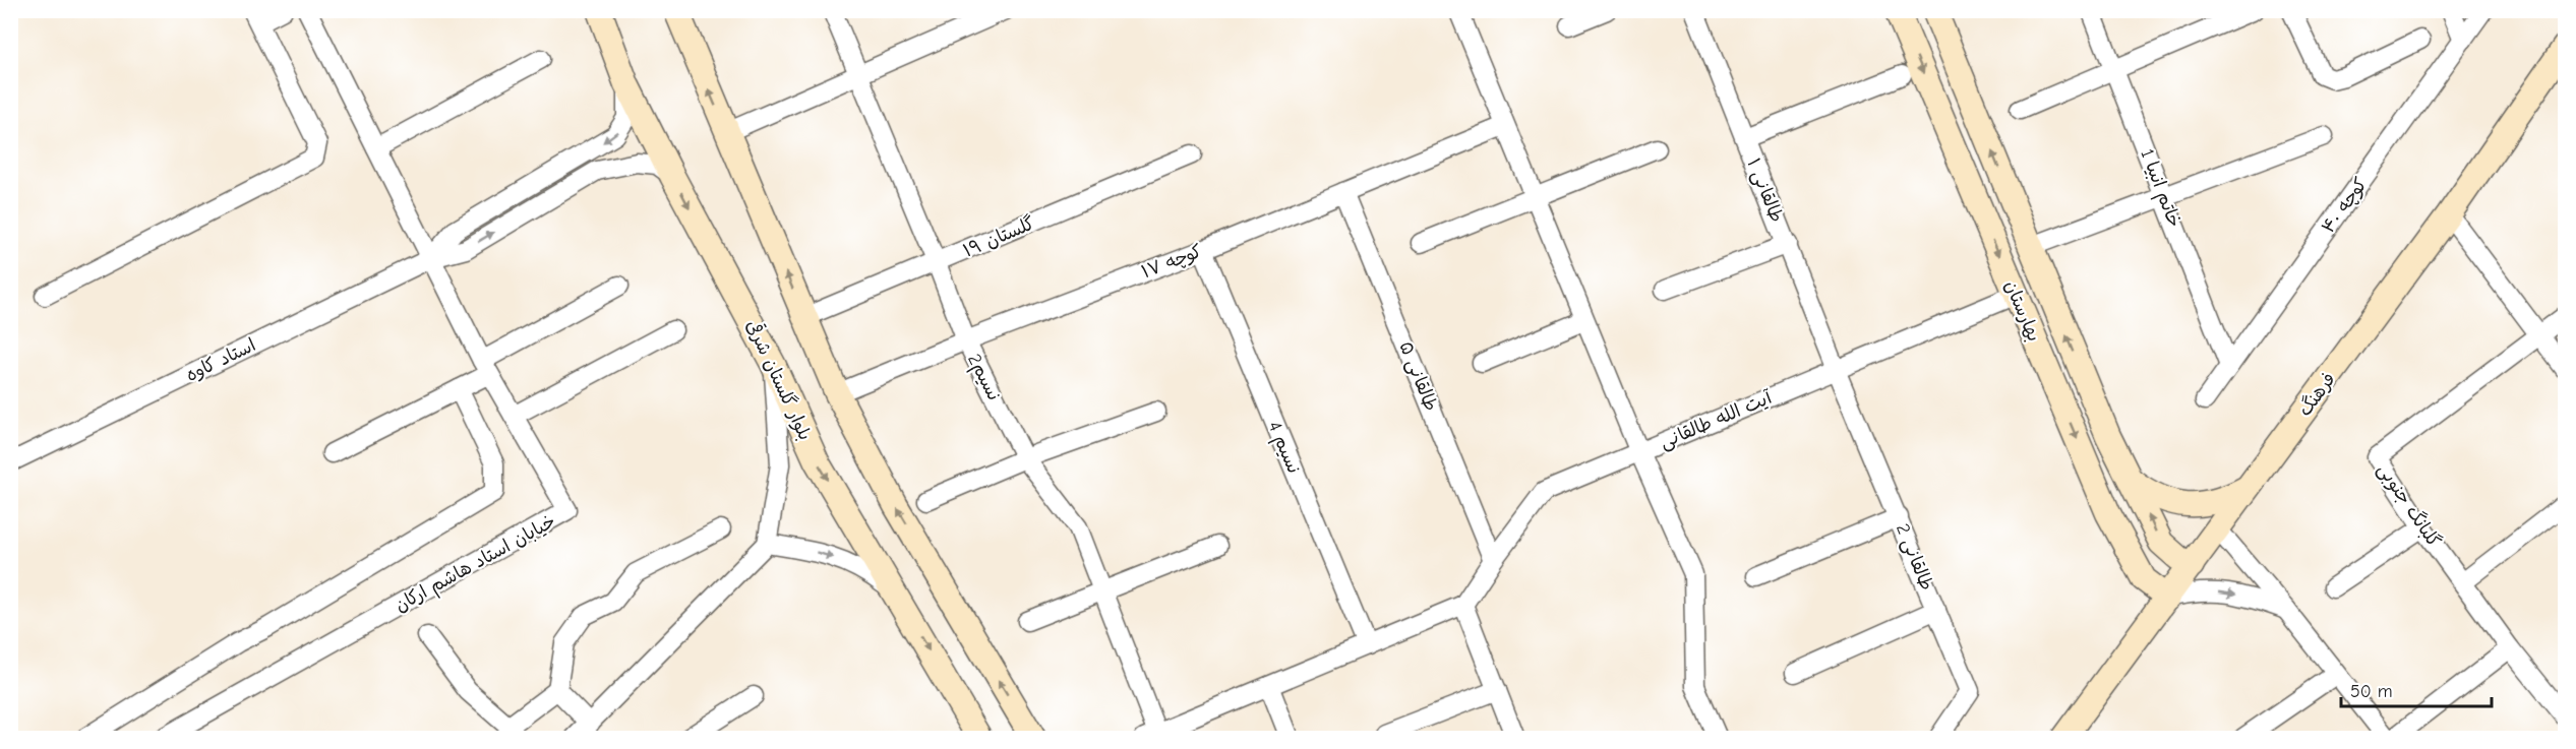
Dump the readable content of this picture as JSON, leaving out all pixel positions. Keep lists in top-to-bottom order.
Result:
{
  "streets": {
    "street": [
      "خاتم انبیا 1",
      "طالقانی ۱",
      "کوچه ۴۰",
      "گلستان ۱۹",
      "کوچه ۱۷",
      "بهارستان",
      "استاد کاوه",
      "طالقانی ۵",
      "نسیم2",
      "بلوار گلستان شرقی",
      "فرهنگ",
      "آیت الله طالقانی",
      "نسیم 4",
      "گلبانگ جنوبی",
      "طالقانی 2",
      "خیابان استاد هاشم ارکان"
    ]
  },
  "crossings": [
    ["خاتم انبیا 1", "کوچه ۴۰"],
    ["طالقانی ۱", "آیت الله طالقانی"],
    ["طالقانی ۱", "طالقانی 2"],
    ["گلستان ۱۹", "نسیم2"],
    ["کوچه ۱۷", "طالقانی ۵"],
    ["کوچه ۱۷", "نسیم2"],
    ["کوچه ۱۷", "نسیم 4"],
    ["بهارستان", "فرهنگ"],
    ["بهارستان", "آیت الله طالقانی"],
    ["استاد کاوه", "بلوار گلستان شرقی"],
    ["استاد کاوه", "خیابان استاد هاشم ارکان"],
    ["طالقانی ۵", "آیت الله طالقانی"],
    ["آیت الله طالقانی", "طالقانی 2"]
  ],
  "scale_bar": "50 m"
}
